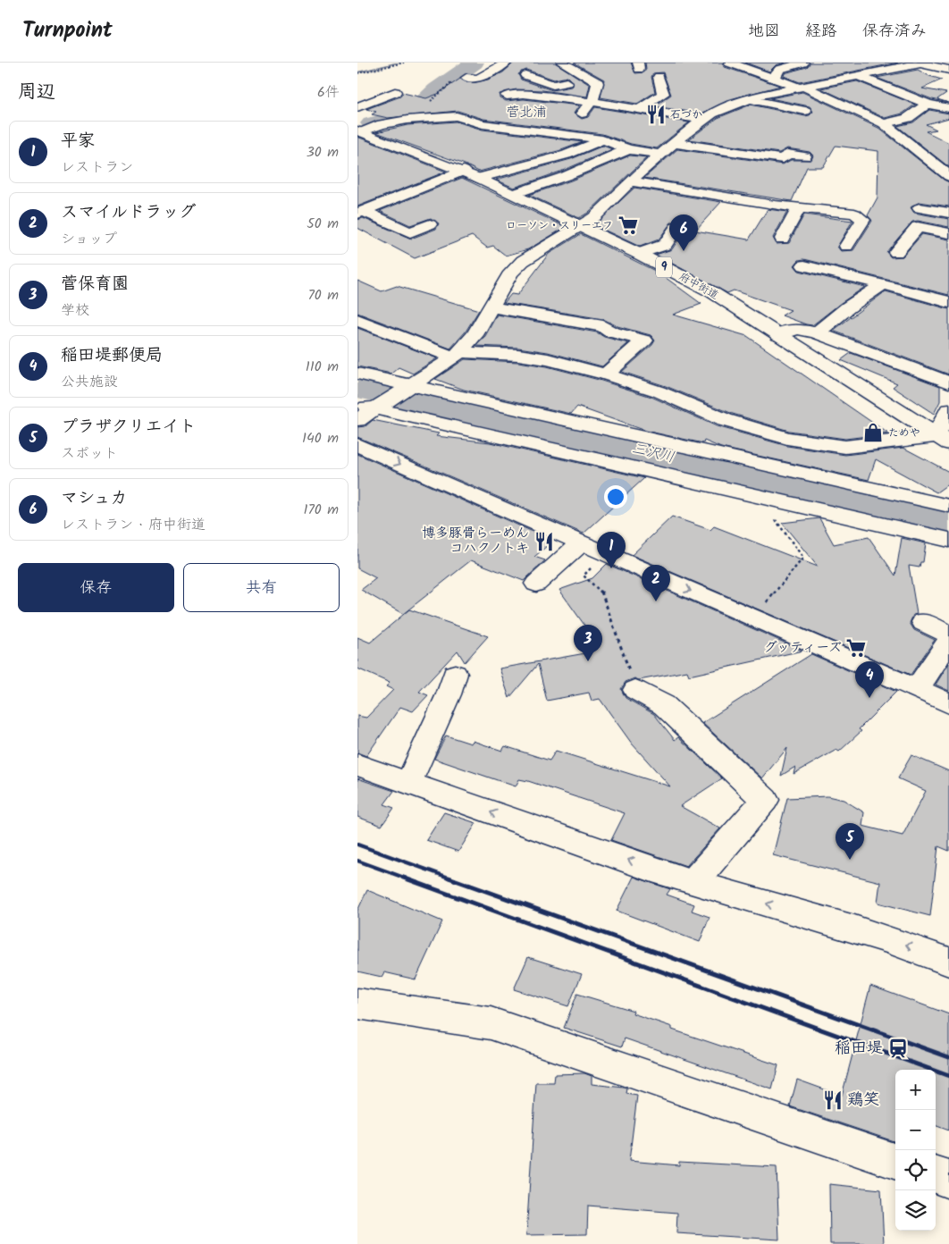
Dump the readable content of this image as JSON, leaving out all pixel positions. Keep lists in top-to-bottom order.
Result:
{
  "streets": {
    "street": ["9", "府中街道"]
  },
  "districts": ["菅北浦"],
  "water": ["三沢川"],
  "places": {
    "restaurant": ["石づか", "博多豚骨らーめん コハクノトキ", "鶏笑"],
    "supermarket": ["ローソン・スリーエフ", "グッティーズ"],
    "shop": ["ためや"],
    "station": ["稲田堤"]
  },
  "page": {
    "header": "Turnpoint",
    "nav": ["地図", "経路", "保存済み"],
    "heading": ["周辺", "6件"],
    "list": [
      {
        "mark": "1",
        "name": "平家",
        "note": "レストラン",
        "value": "30 m"
      },
      {
        "mark": "2",
        "name": "スマイルドラッグ",
        "note": "ショップ",
        "value": "50 m"
      },
      {
        "mark": "3",
        "name": "菅保育園",
        "note": "学校",
        "value": "70 m"
      },
      {
        "mark": "4",
        "name": "稲田堤郵便局",
        "note": "公共施設",
        "value": "110 m"
      },
      {
        "mark": "5",
        "name": "プラザクリエイト",
        "note": "スポット",
        "value": "140 m"
      },
      {
        "mark": "6",
        "name": "マシュカ",
        "note": "レストラン · 府中街道",
        "value": "170 m"
      }
    ],
    "pins": [
      "6",
      "1",
      "2",
      "3",
      "4",
      "5"
    ],
    "buttons": ["保存", "共有"],
    "map_buttons": ["+", "−"]
  }
}
